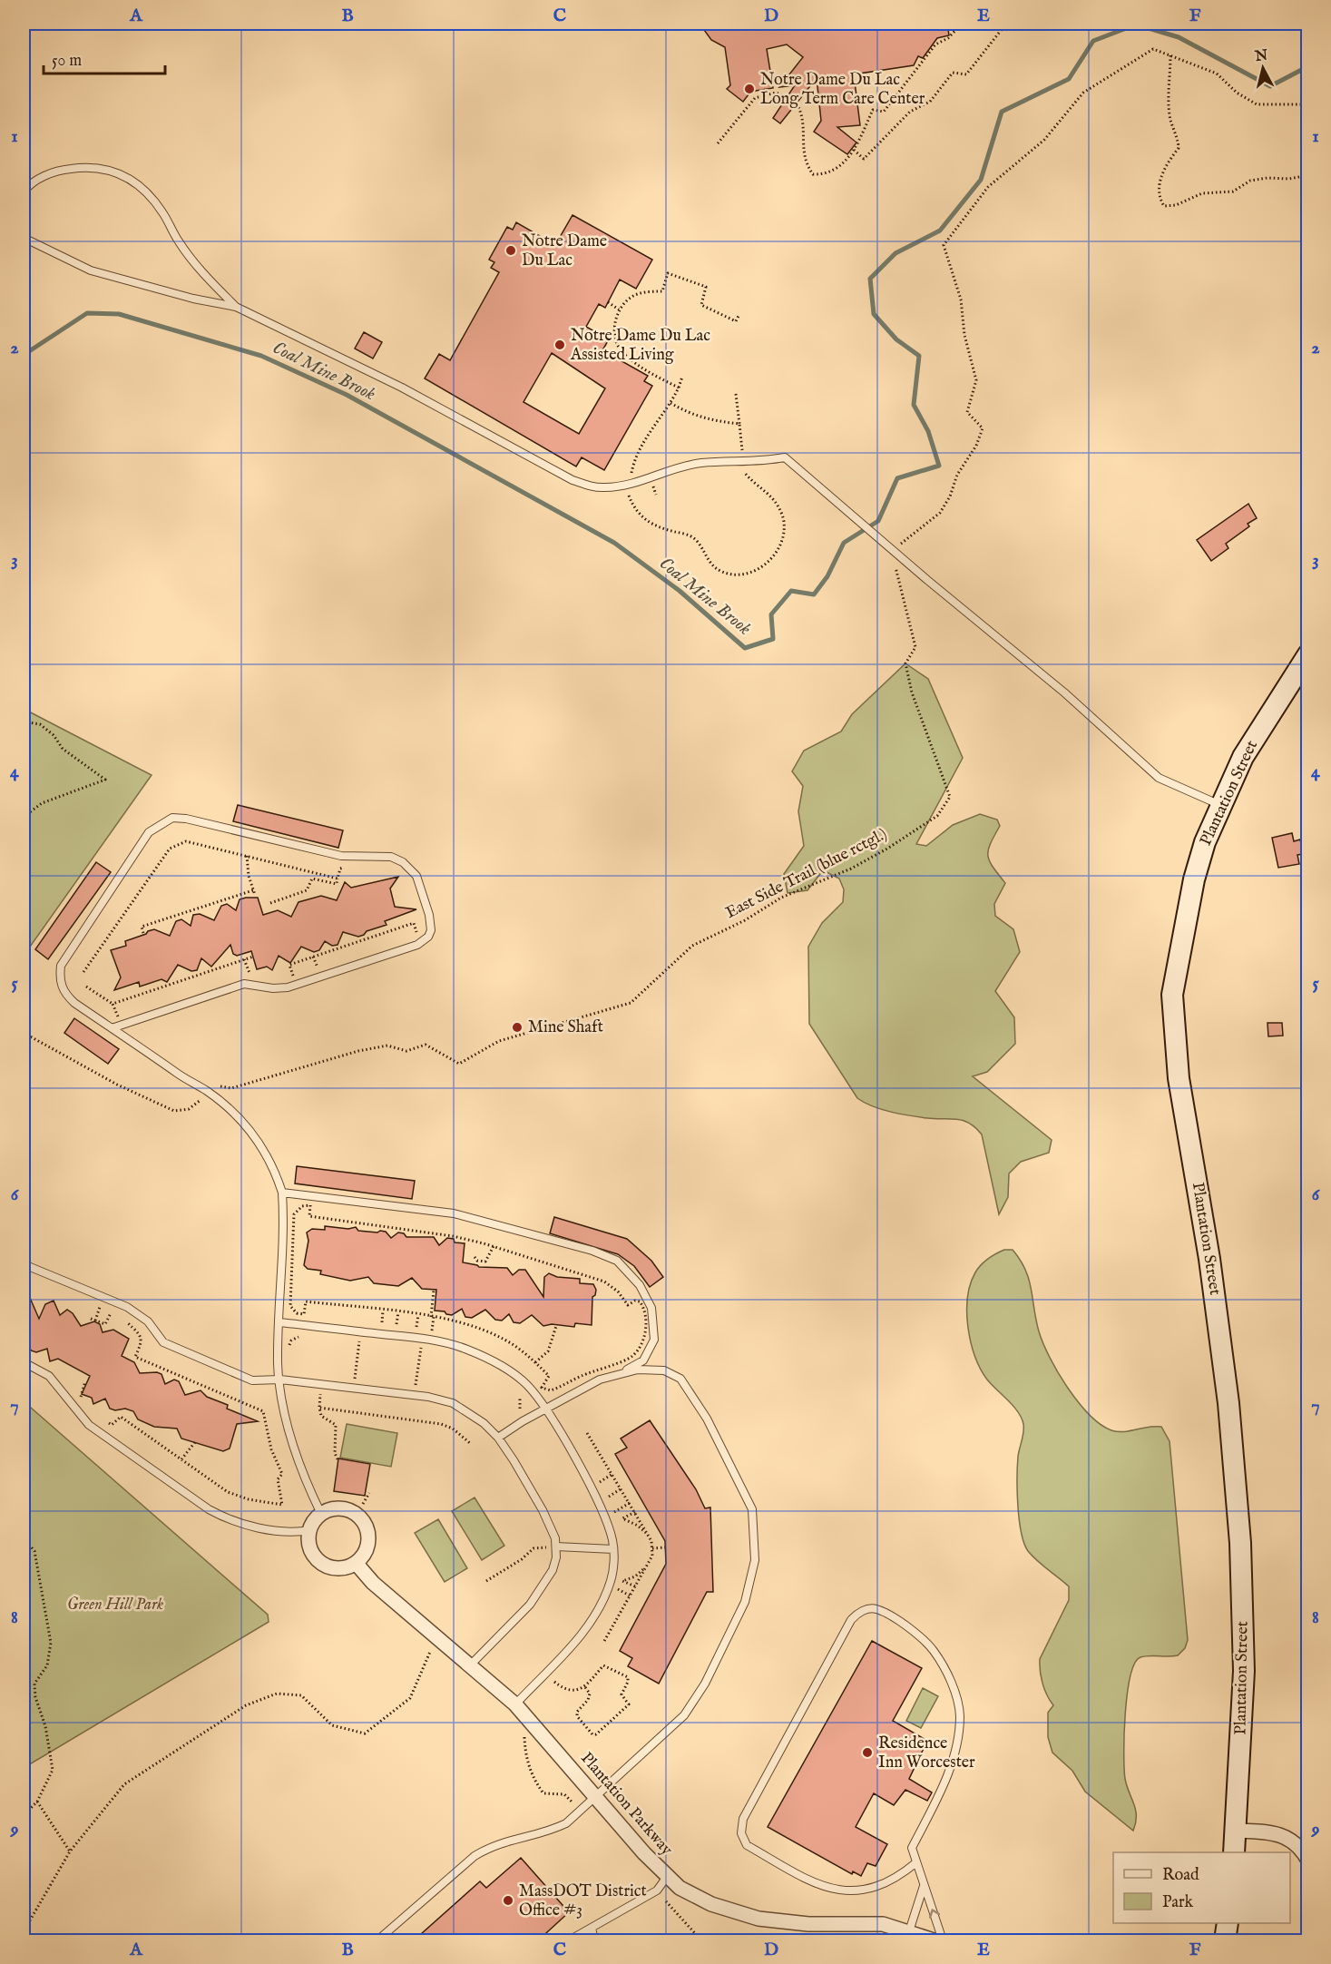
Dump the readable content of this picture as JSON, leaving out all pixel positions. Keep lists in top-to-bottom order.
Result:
{
  "streets": {
    "main road": ["Plantation Street"],
    "street": ["Plantation Parkway"],
    "path": ["East Side Trail (blue rctgl.)"]
  },
  "water": ["Coal Mine Brook"],
  "parks": ["Green Hill Park"],
  "places": [
    "Notre Dame Du Lac Long Term Care Center",
    "Notre Dame Du Lac",
    "Notre Dame Du Lac Assisted Living",
    "Mine Shaft",
    "Residence Inn Worcester",
    "MassDOT District Office #3"
  ],
  "legend": ["Road", "Park"],
  "scale_bar": "50 m",
  "north": "top",
  "grid": {
    "columns": [
      "A",
      "B",
      "C",
      "D",
      "E",
      "F"
    ],
    "rows": [
      "1",
      "2",
      "3",
      "4",
      "5",
      "6",
      "7",
      "8",
      "9"
    ]
  }
}
